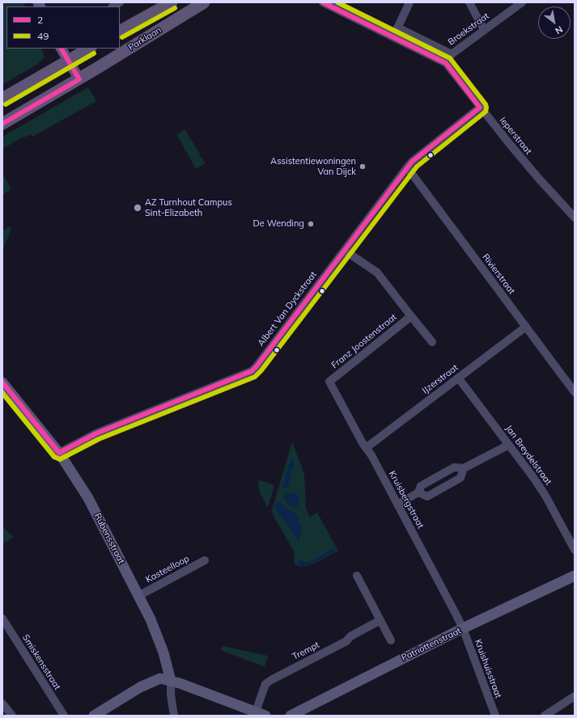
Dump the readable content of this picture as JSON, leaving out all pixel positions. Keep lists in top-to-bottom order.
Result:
{
  "streets": {
    "main road": ["Parklaan"],
    "street": [
      "Broekstraat",
      "Ieperstraat",
      "Rivierstraat",
      "Albert Van Dyckstraat",
      "Franz Joostenstraat",
      "IJzerstraat",
      "Jan Breydelstraat",
      "Kruisbergstraat",
      "Rubensstraat",
      "Kasteelloop",
      "Patriottenstraat",
      "Trempt",
      "Smiskensstraat",
      "Kruishuisstraat"
    ]
  },
  "crossings": [
    ["Broekstraat", "Ieperstraat"],
    ["Ieperstraat", "Albert Van Dyckstraat"],
    ["Rivierstraat", "Albert Van Dyckstraat"],
    ["Rivierstraat", "IJzerstraat"],
    ["Albert Van Dyckstraat", "Franz Joostenstraat"],
    ["Albert Van Dyckstraat", "Rubensstraat"],
    ["Franz Joostenstraat", "Kruisbergstraat"],
    ["IJzerstraat", "Jan Breydelstraat"],
    ["IJzerstraat", "Kruisbergstraat"],
    ["Kruisbergstraat", "Patriottenstraat"],
    ["Kruisbergstraat", "Kruishuisstraat"],
    ["Rubensstraat", "Kasteelloop"],
    ["Patriottenstraat", "Kruishuisstraat"]
  ],
  "places": ["Assistentiewoningen Van Dijck", "AZ Turnhout Campus Sint-Elizabeth", "De Wending"],
  "lines": ["transit line 2", "transit line 49"],
  "legend": ["2", "49"],
  "north": "bottom right"
}
